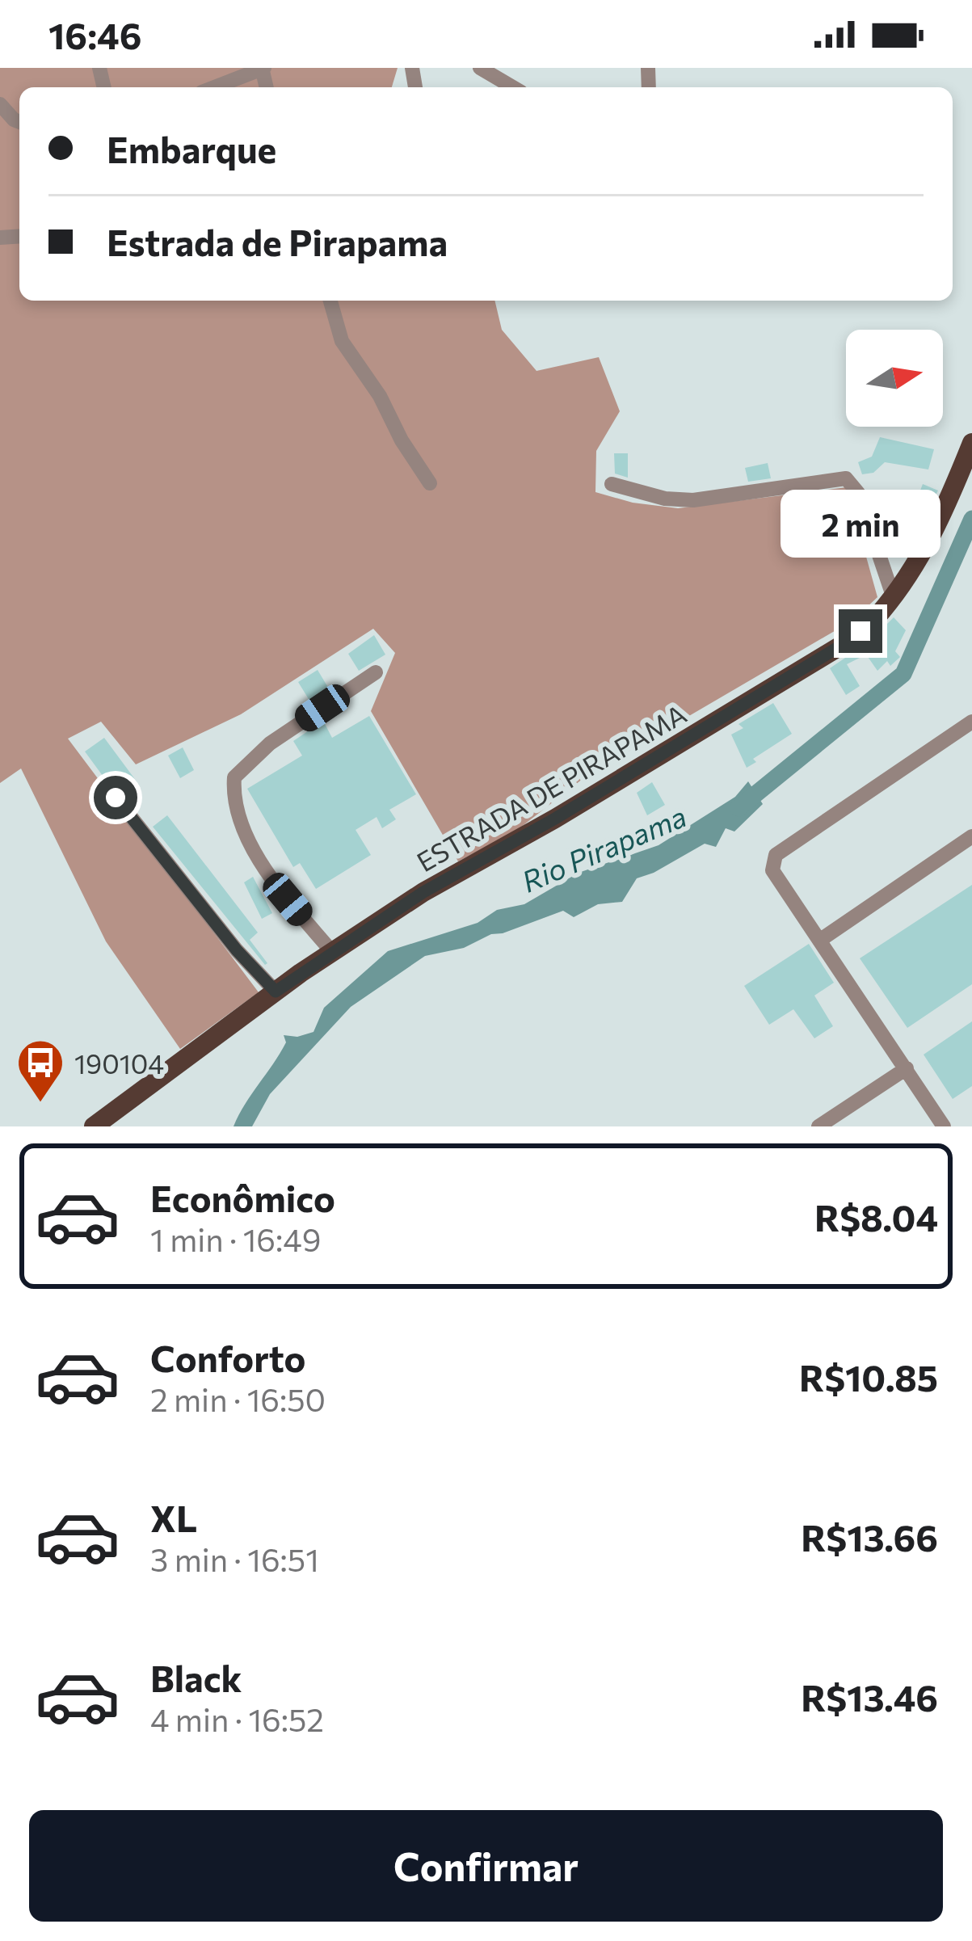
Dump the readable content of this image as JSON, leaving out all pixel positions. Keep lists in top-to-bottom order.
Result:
{
  "streets": {
    "main road": ["ESTRADA DE PIRAPAMA"]
  },
  "water": ["Rio Pirapama"],
  "places": {
    "bus stop": ["190104"]
  },
  "north": "right",
  "page": {
    "status": "16:46",
    "banner": ["Embarque", "Estrada de Pirapama"],
    "bubble": "2 min",
    "list": [
      {
        "name": "Econômico",
        "note": "1 min · 16:49",
        "value": "R$8.04"
      },
      {
        "name": "Conforto",
        "note": "2 min · 16:50",
        "value": "R$10.85"
      },
      {
        "name": "XL",
        "note": "3 min · 16:51",
        "value": "R$13.66"
      },
      {
        "name": "Black",
        "note": "4 min · 16:52",
        "value": "R$13.46"
      }
    ],
    "buttons": "Confirmar"
  }
}
